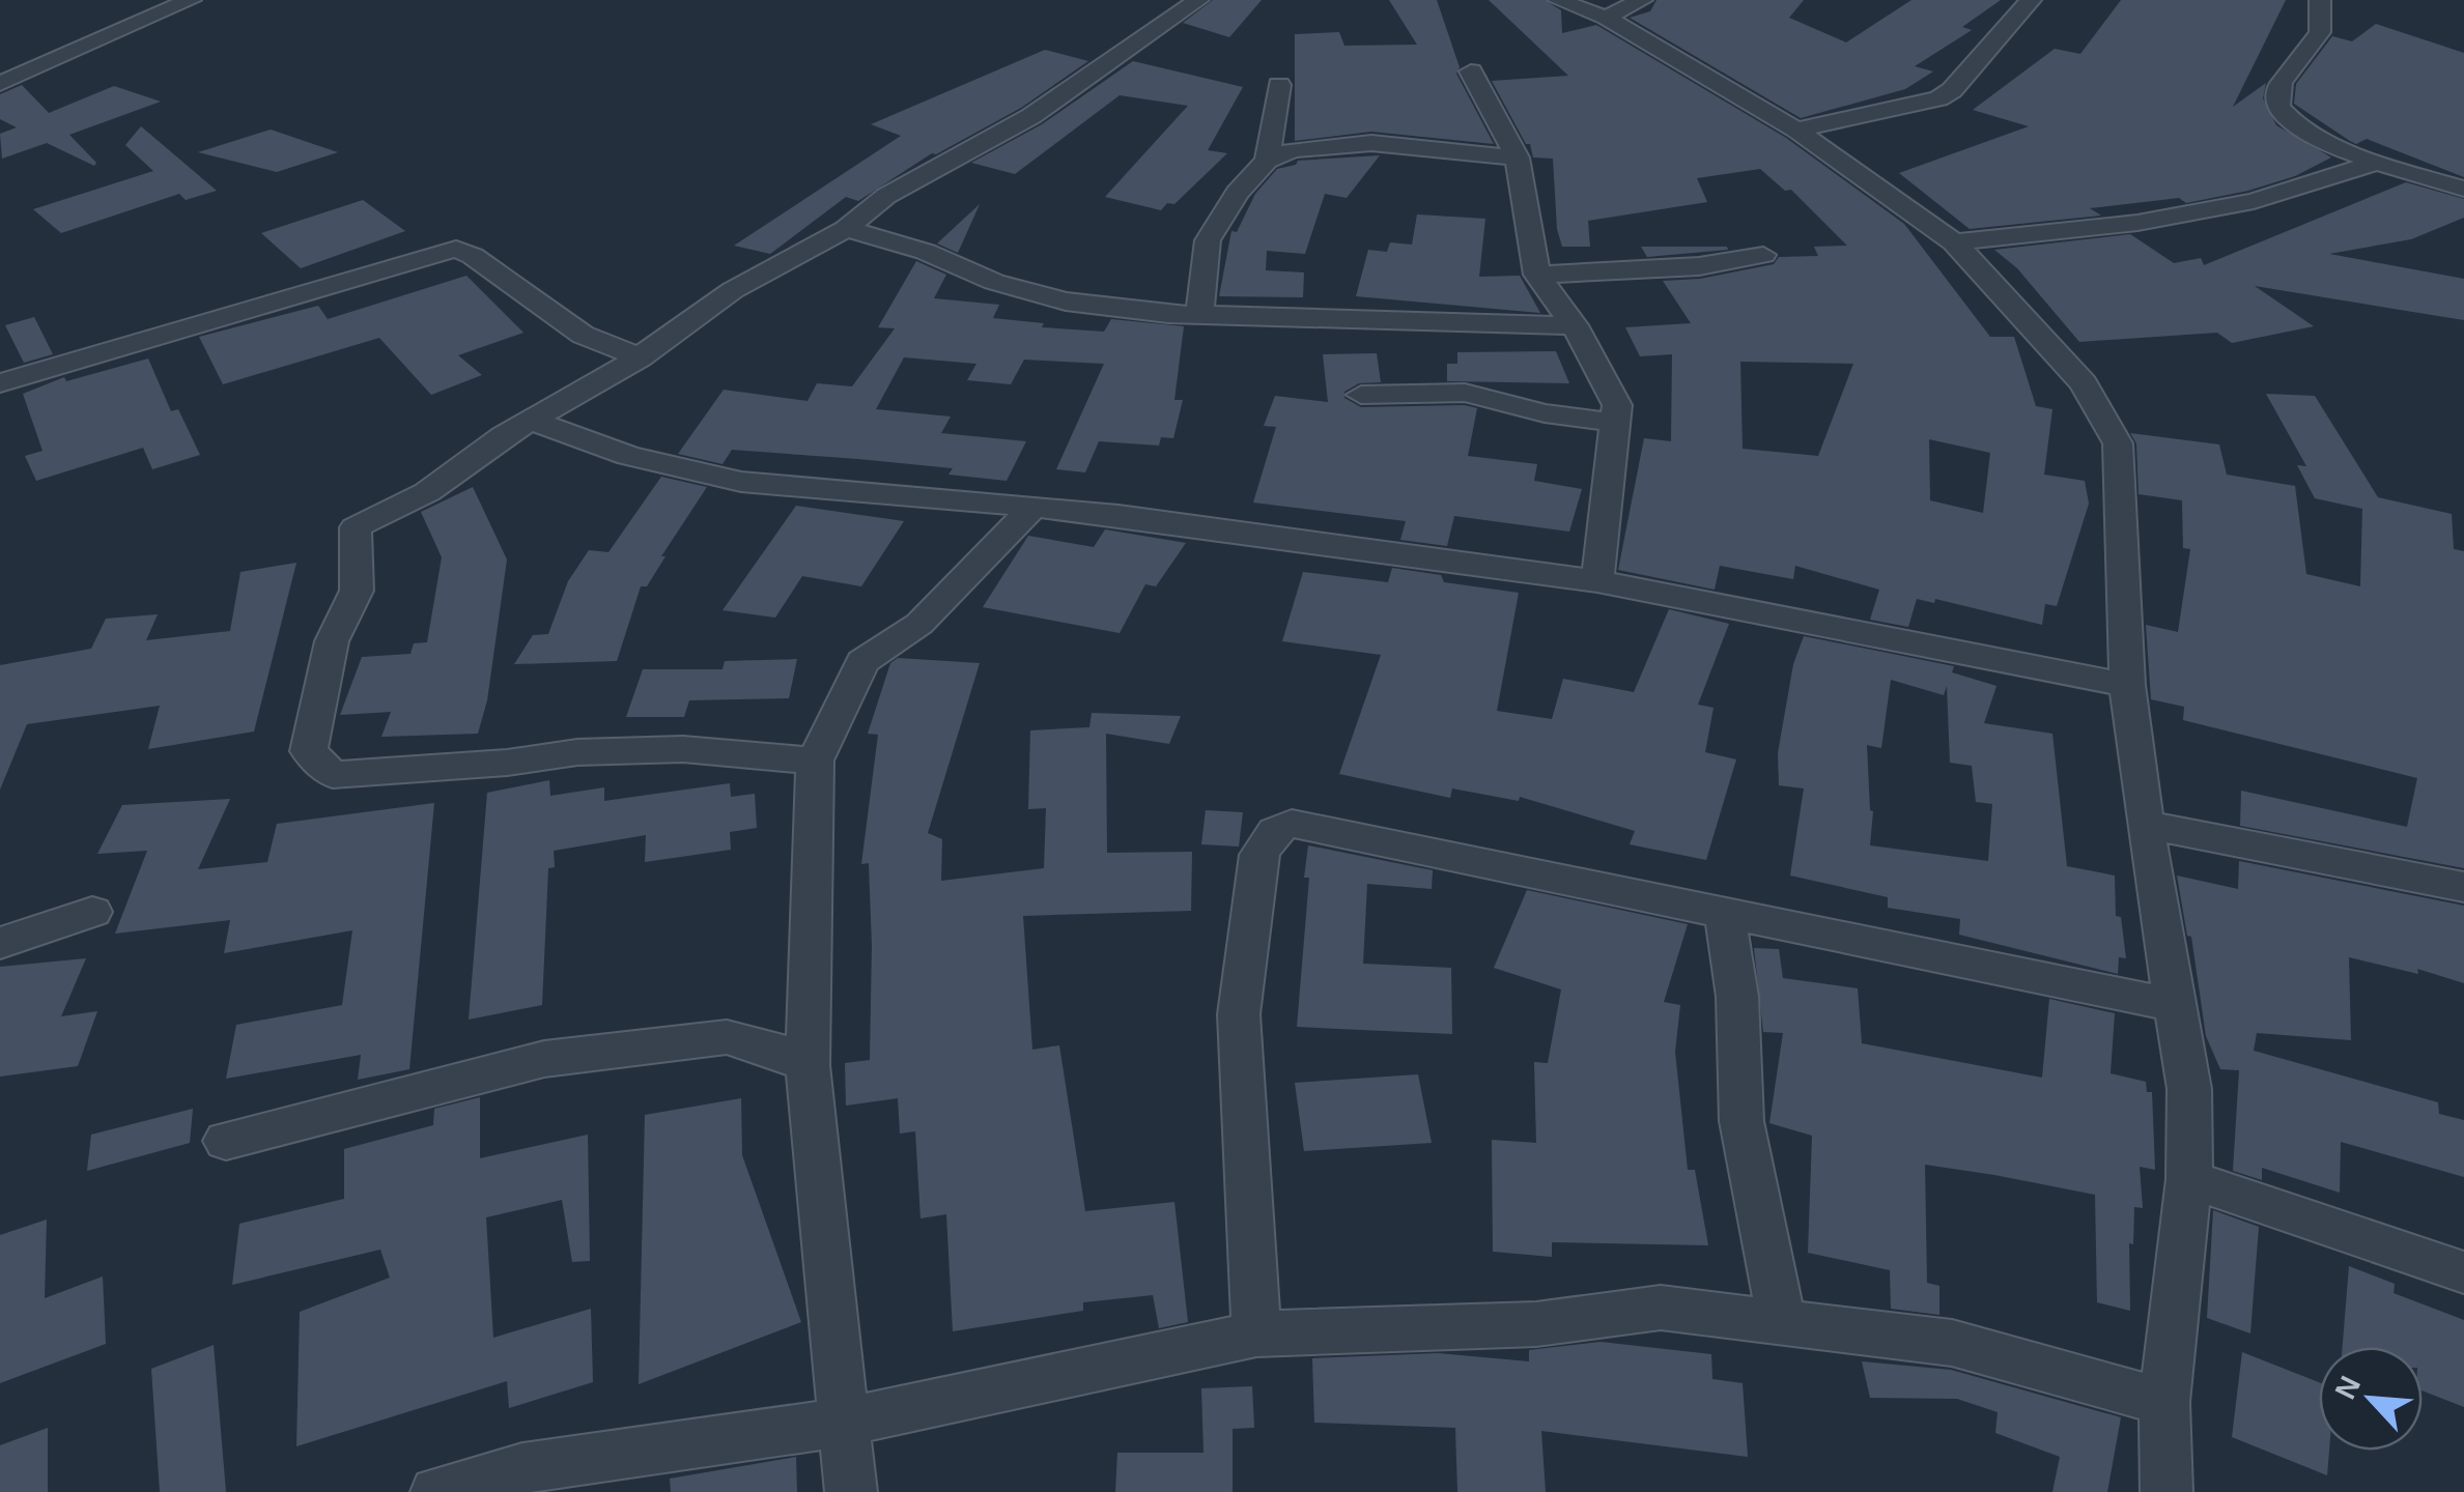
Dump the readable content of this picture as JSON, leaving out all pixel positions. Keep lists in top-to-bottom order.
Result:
{
  "north": "top left"
}
